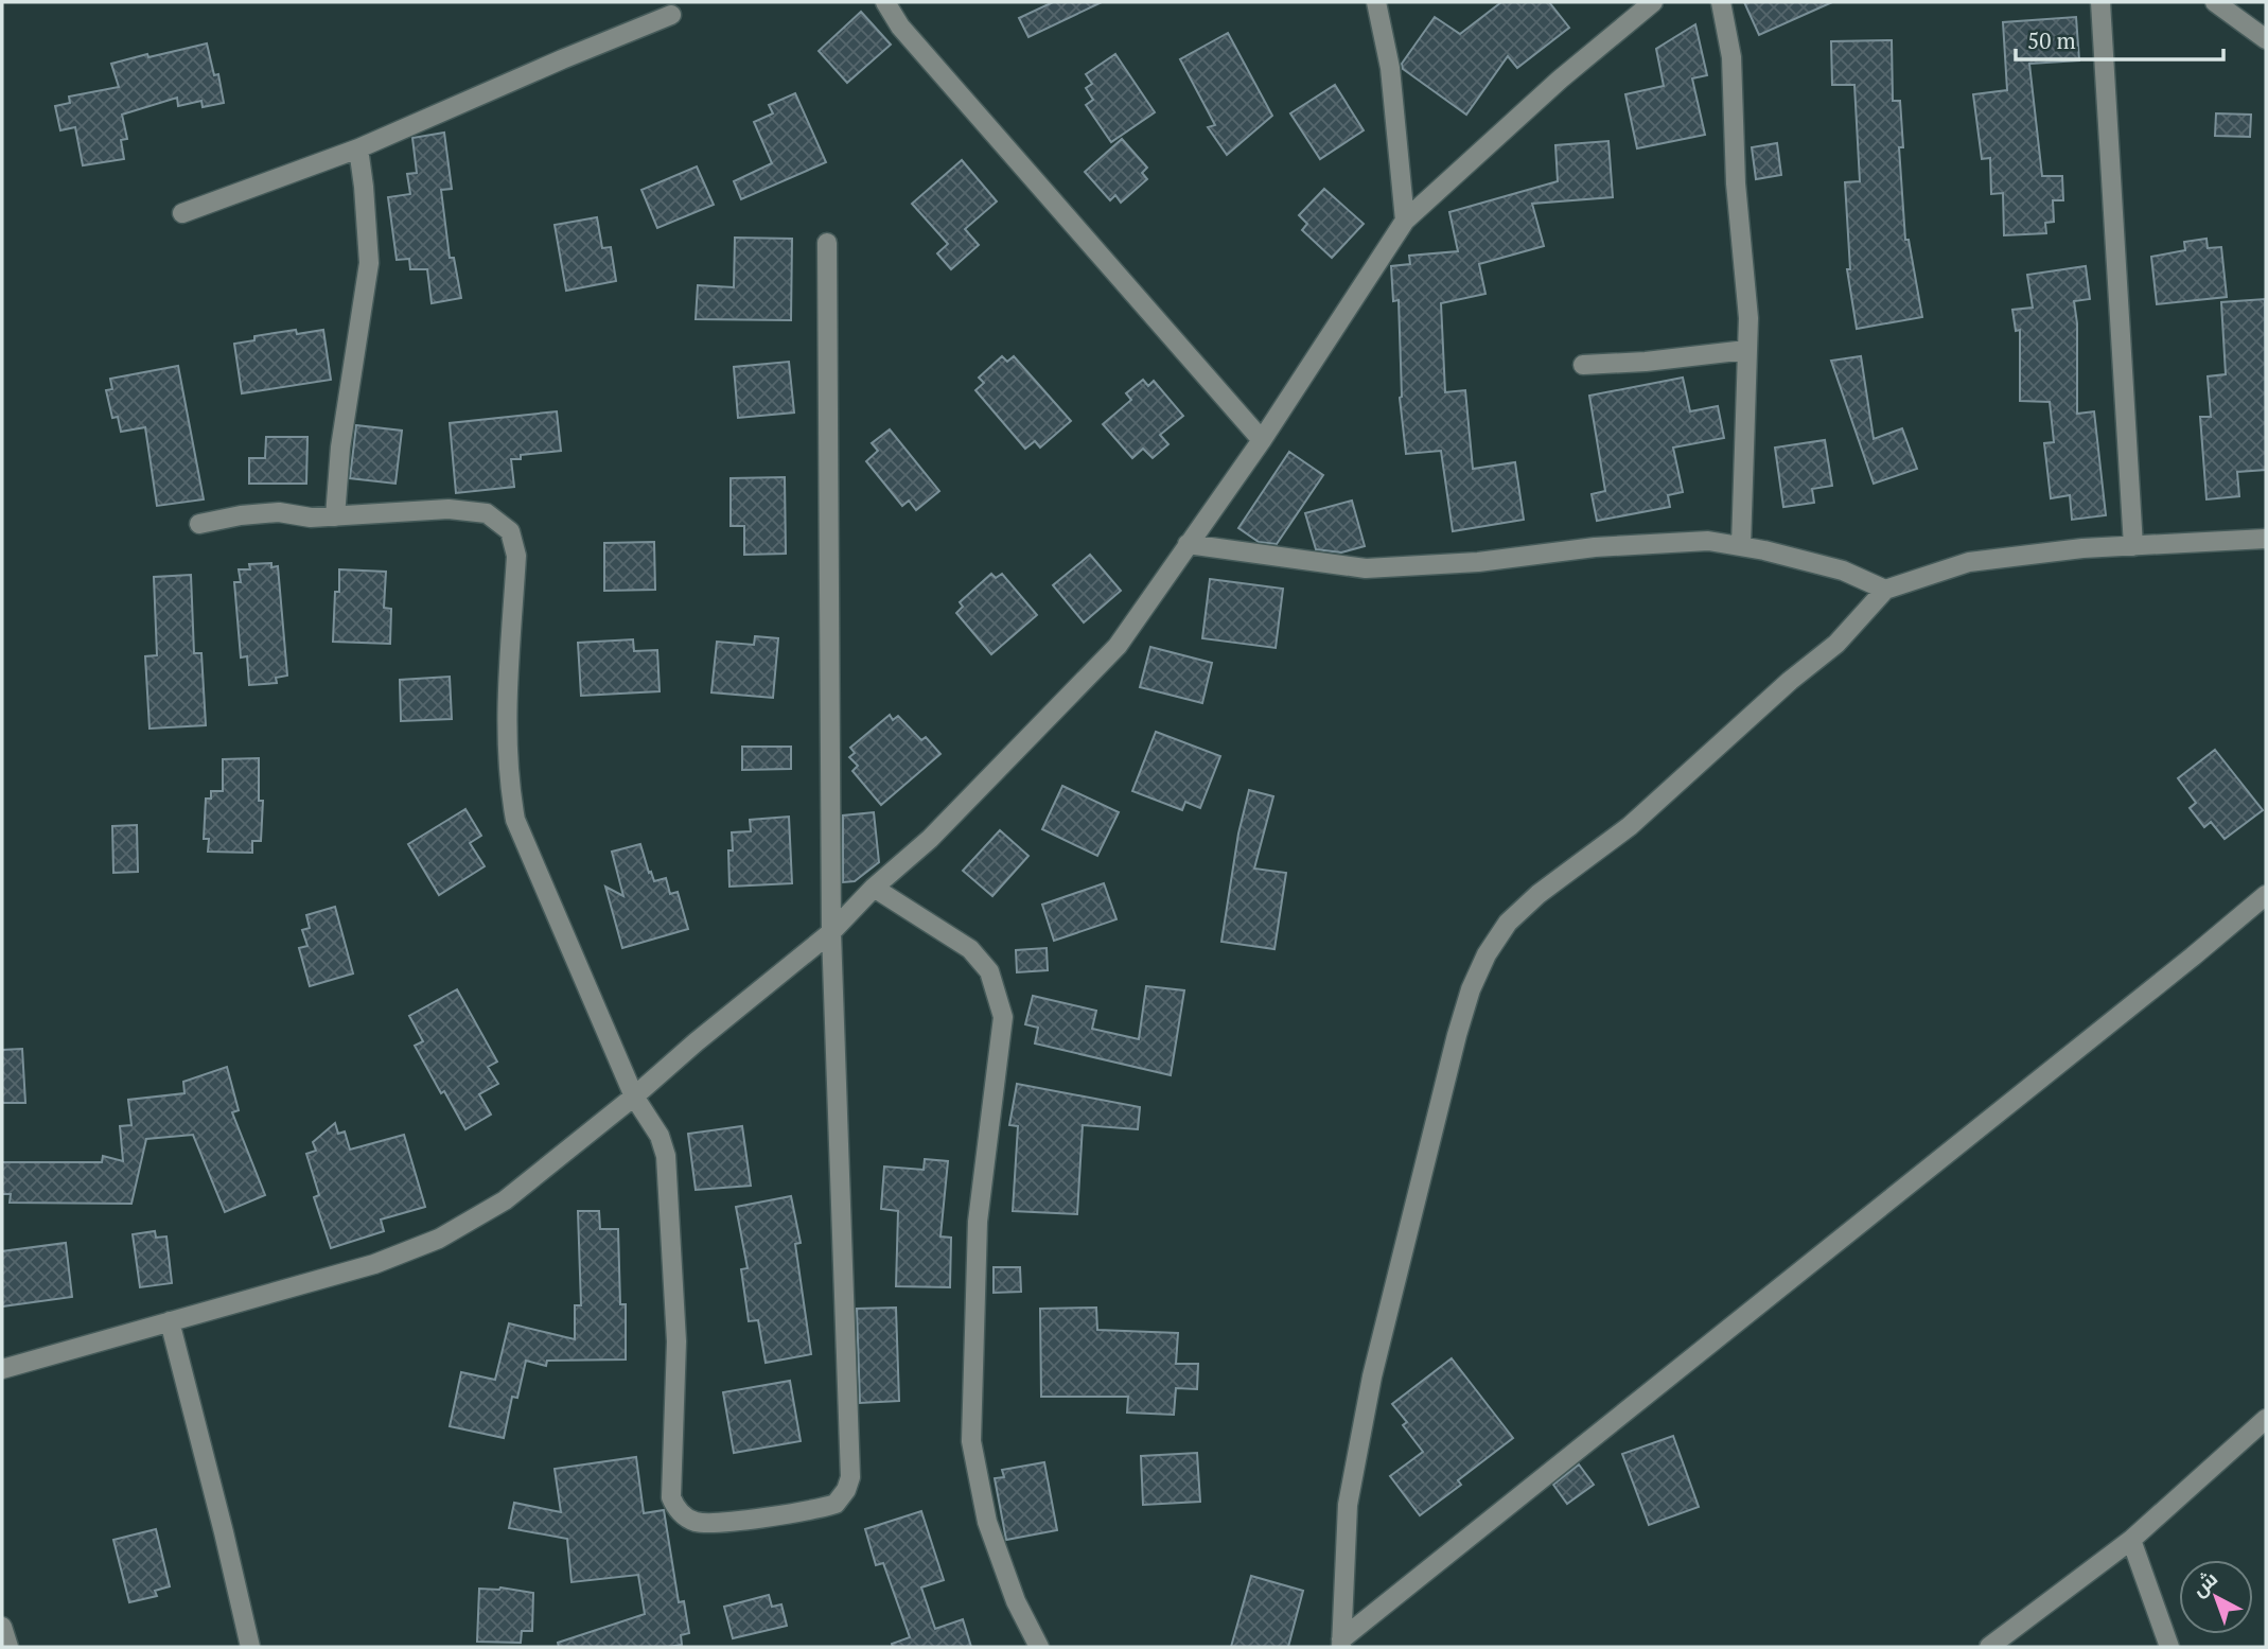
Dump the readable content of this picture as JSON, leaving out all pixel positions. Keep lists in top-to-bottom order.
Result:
{
  "scale_bar": "50 m",
  "north": "top left"
}
